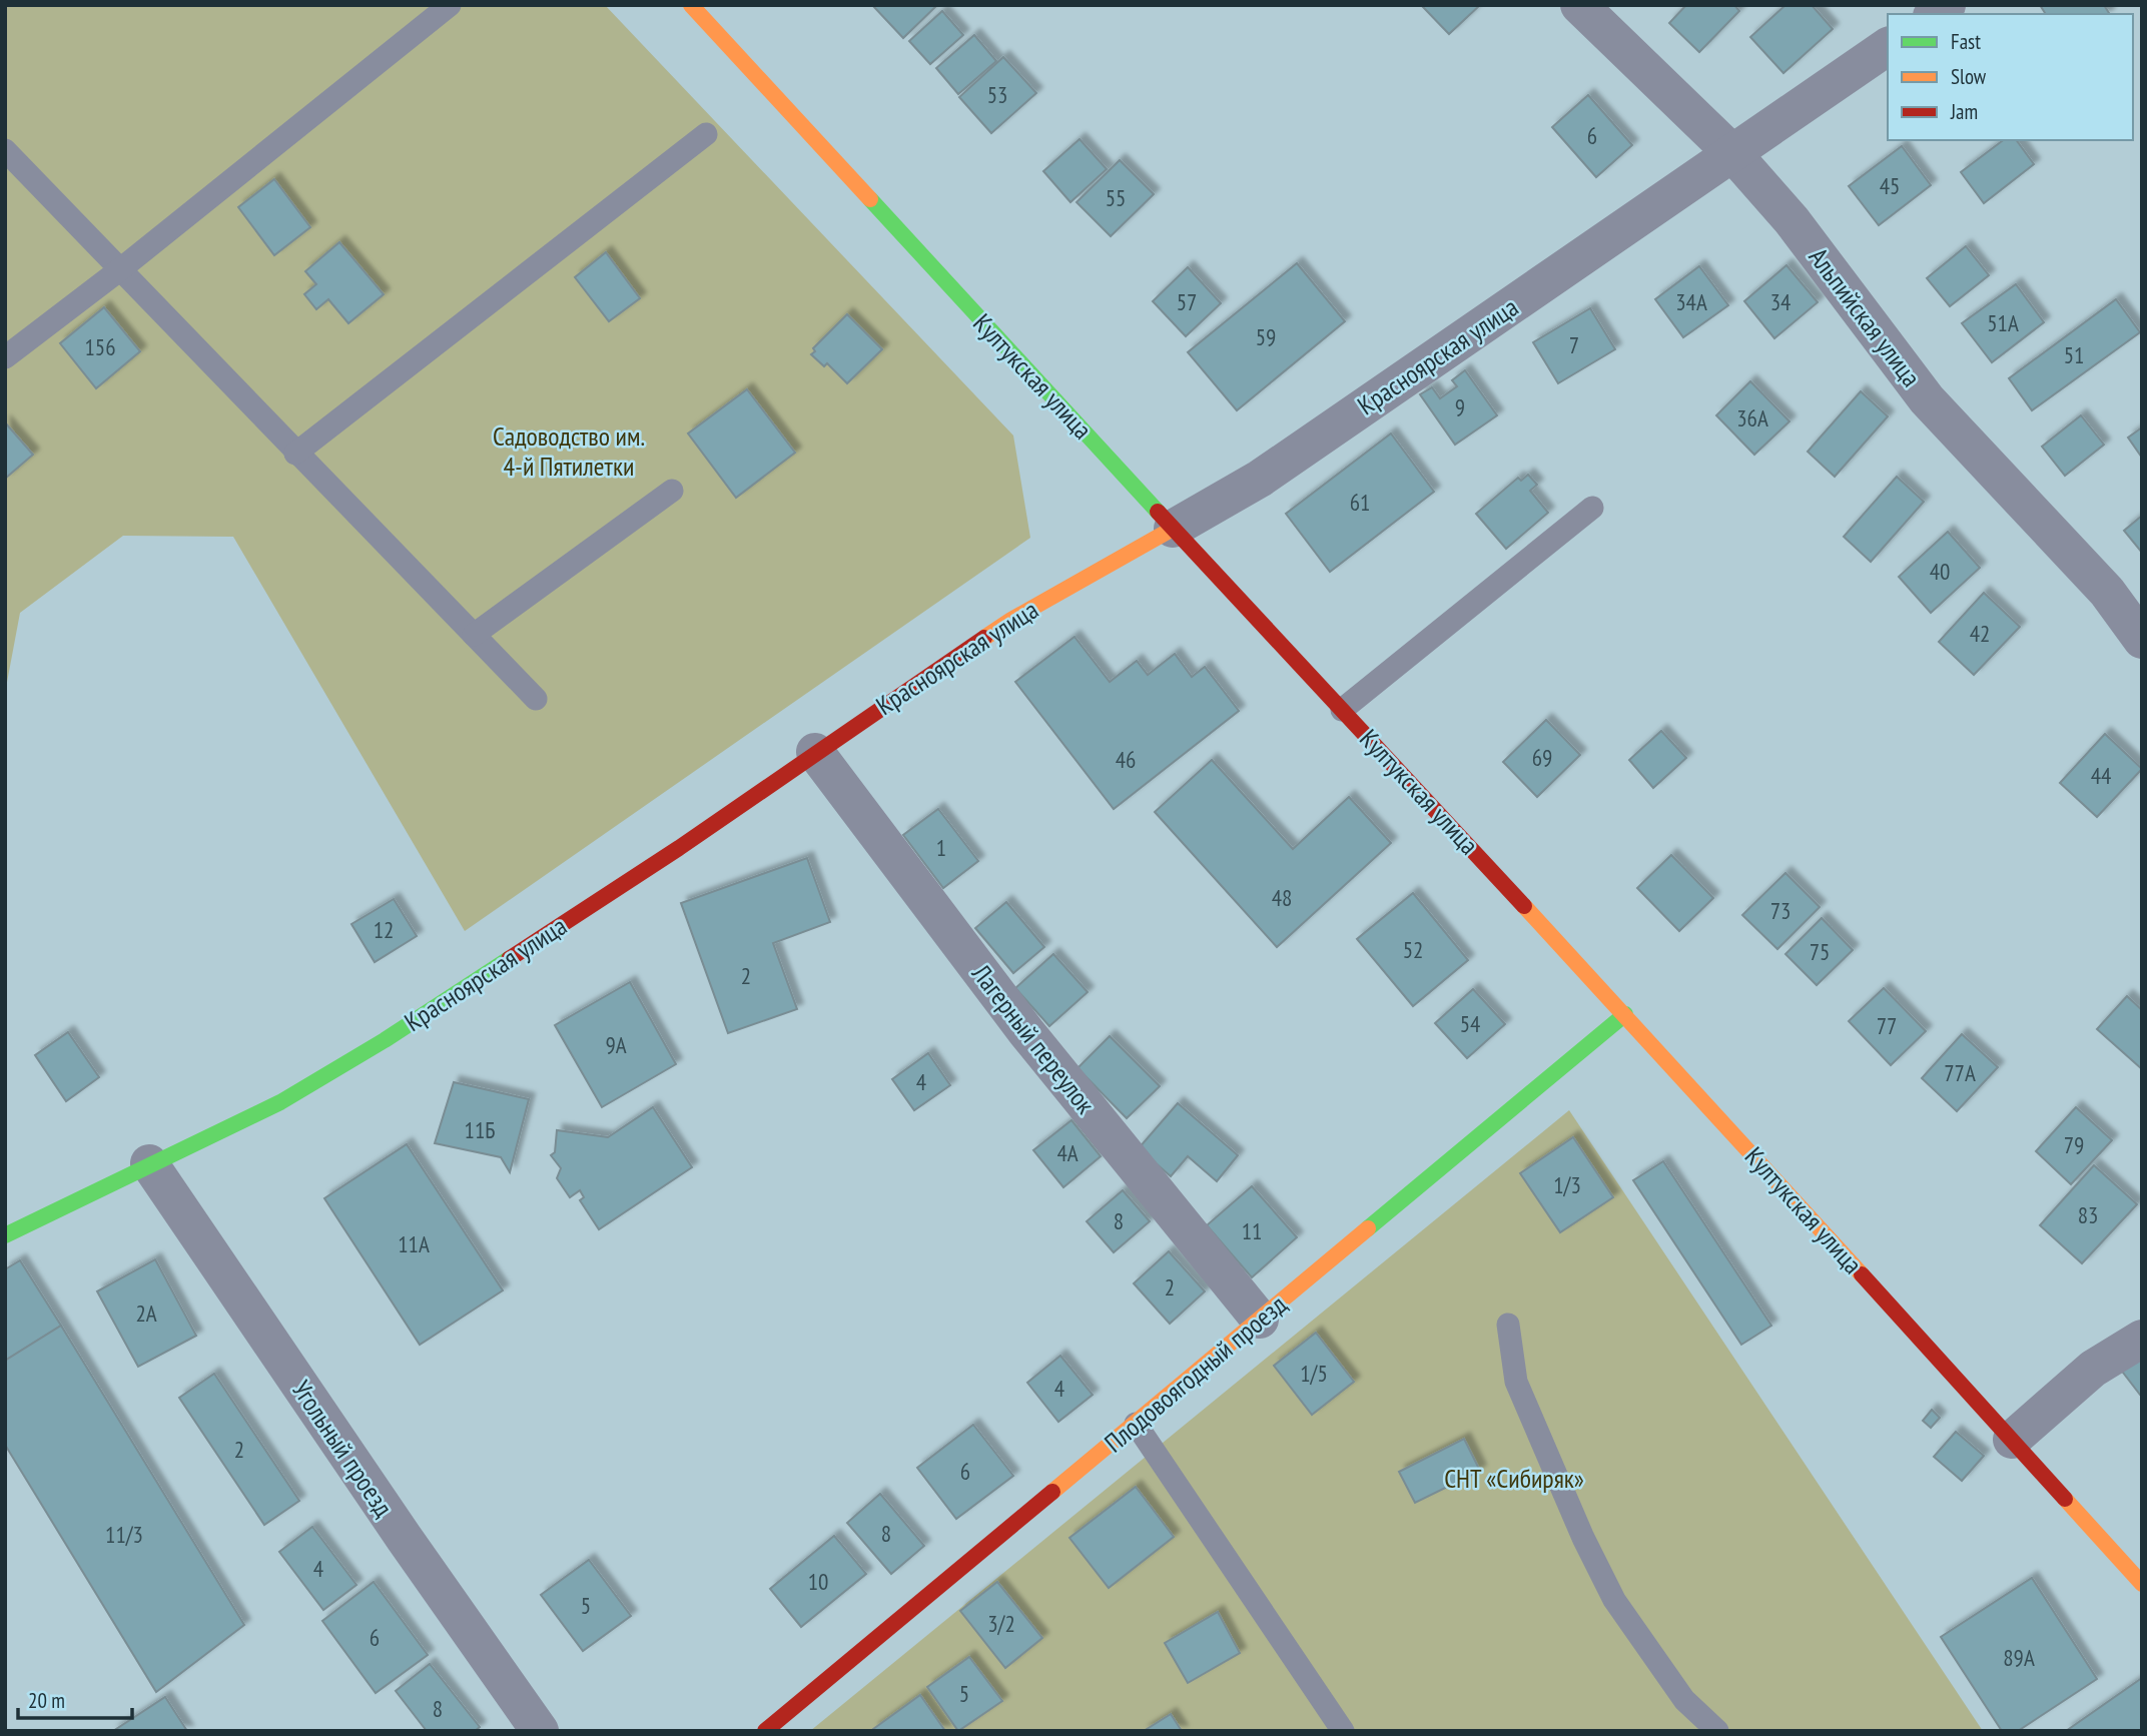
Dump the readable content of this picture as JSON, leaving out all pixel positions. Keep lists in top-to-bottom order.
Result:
{
  "streets": {
    "main road": ["Красноярская улица", "Култукская улица", "Плодовоягодный проезд"],
    "street": ["Альпийская улица", "Лагерный переулок", "Угольный проезд"]
  },
  "crossings": [
    ["Альпийская улица", "Красноярская улица"],
    ["Красноярская улица", "Култукская улица"],
    ["Красноярская улица", "Лагерный переулок"],
    ["Красноярская улица", "Угольный проезд"],
    ["Култукская улица", "Плодовоягодный проезд"],
    ["Лагерный переулок", "Плодовоягодный проезд"]
  ],
  "parks": ["Садоводство им. 4-й Пятилетки", "СНТ «Сибиряк»"],
  "house_numbers": [
    "53",
    "6",
    "45",
    "55",
    "57",
    "34А",
    "34",
    "51А",
    "59",
    "7",
    "156",
    "51",
    "9",
    "36А",
    "61",
    "40",
    "42",
    "69",
    "46",
    "44",
    "1",
    "48",
    "73",
    "12",
    "52",
    "75",
    "2",
    "54",
    "77",
    "9А",
    "77А",
    "4",
    "11Б",
    "79",
    "4А",
    "1/3",
    "83",
    "8",
    "11",
    "11А",
    "2",
    "2А",
    "1/5",
    "4",
    "2",
    "6",
    "8",
    "11/3",
    "4",
    "10",
    "5",
    "3/2",
    "6",
    "89А",
    "5",
    "8"
  ],
  "legend": ["Fast", "Slow", "Jam"],
  "scale_bar": "20 m"
}
